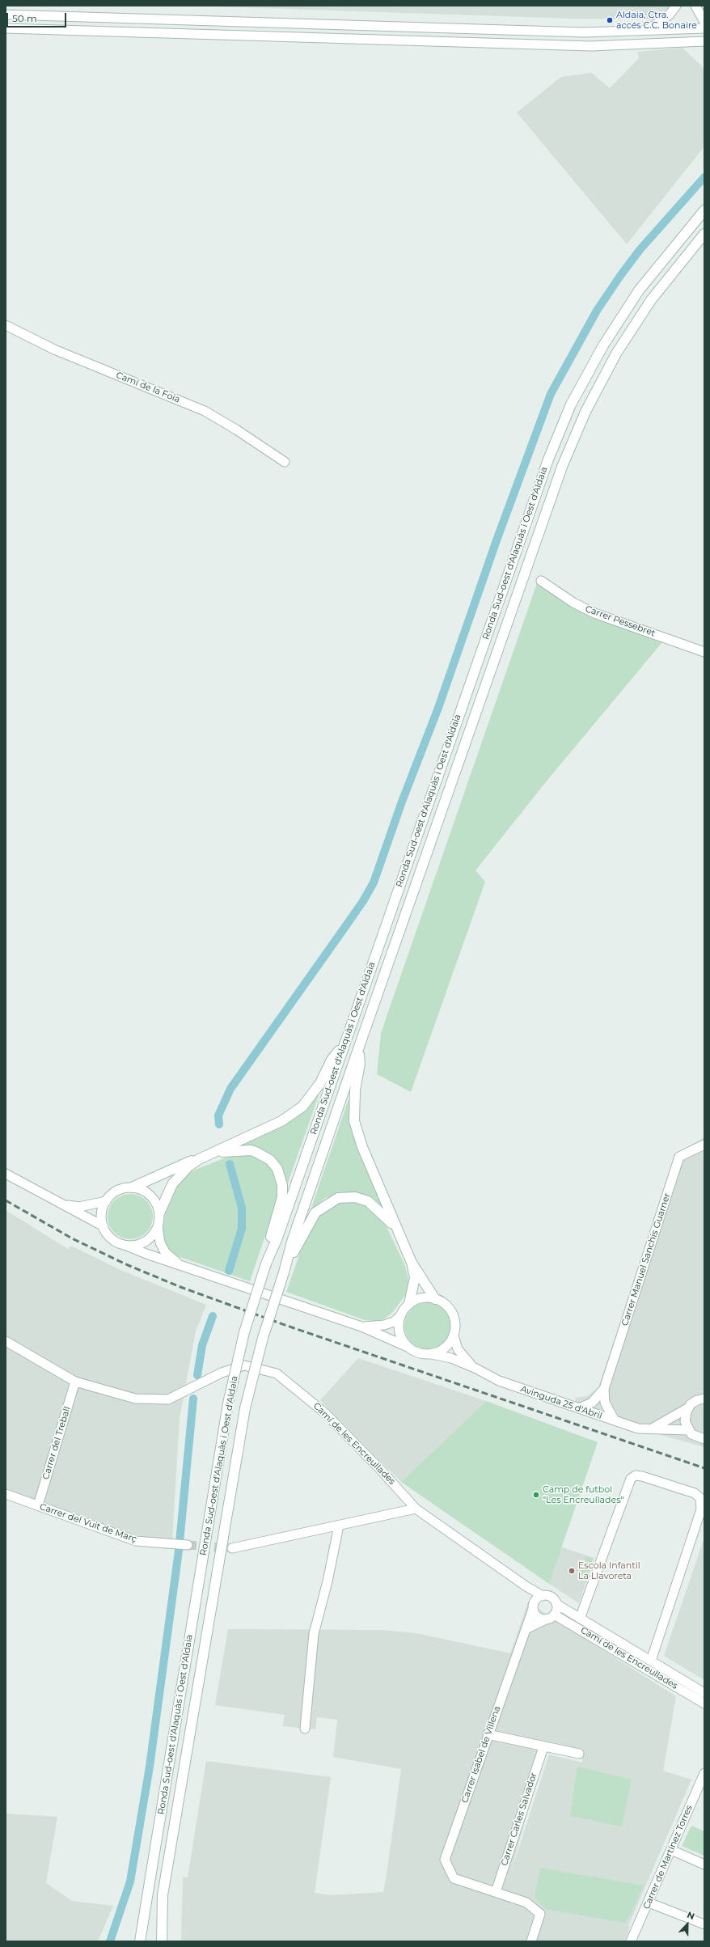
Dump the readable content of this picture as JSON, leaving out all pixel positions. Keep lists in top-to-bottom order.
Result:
{
  "streets": {
    "main road": ["Ronda Sud-oest d'Alaquàs i Oest d'Aldaia"],
    "street": [
      "Camí de la Foia",
      "Carrer Pessebret",
      "Carrer Manuel Sanchis Guarner",
      "Avinguda 25 d'Abril",
      "Carrer del Treball",
      "Camí de les Encreullades",
      "Carrer del Vuit de Març",
      "Carrer Isabel de Villena",
      "Carrer Carles Salvador",
      "Carrer de Martínez Torres"
    ]
  },
  "crossings": [
    ["Carrer Manuel Sanchis Guarner", "Avinguda 25 d'Abril"],
    ["Carrer del Treball", "Camí de les Encreullades"],
    ["Carrer del Treball", "Carrer del Vuit de Març"],
    ["Camí de les Encreullades", "Carrer Isabel de Villena"],
    ["Carrer Isabel de Villena", "Carrer Carles Salvador"]
  ],
  "places": ["Aldaia, Ctra. accés C.C. Bonaire", "Camp de futbol \"Les Encreullades\"", "Escola Infantil La Llavoreta"],
  "scale_bar": "50 m",
  "north": "top"
}
